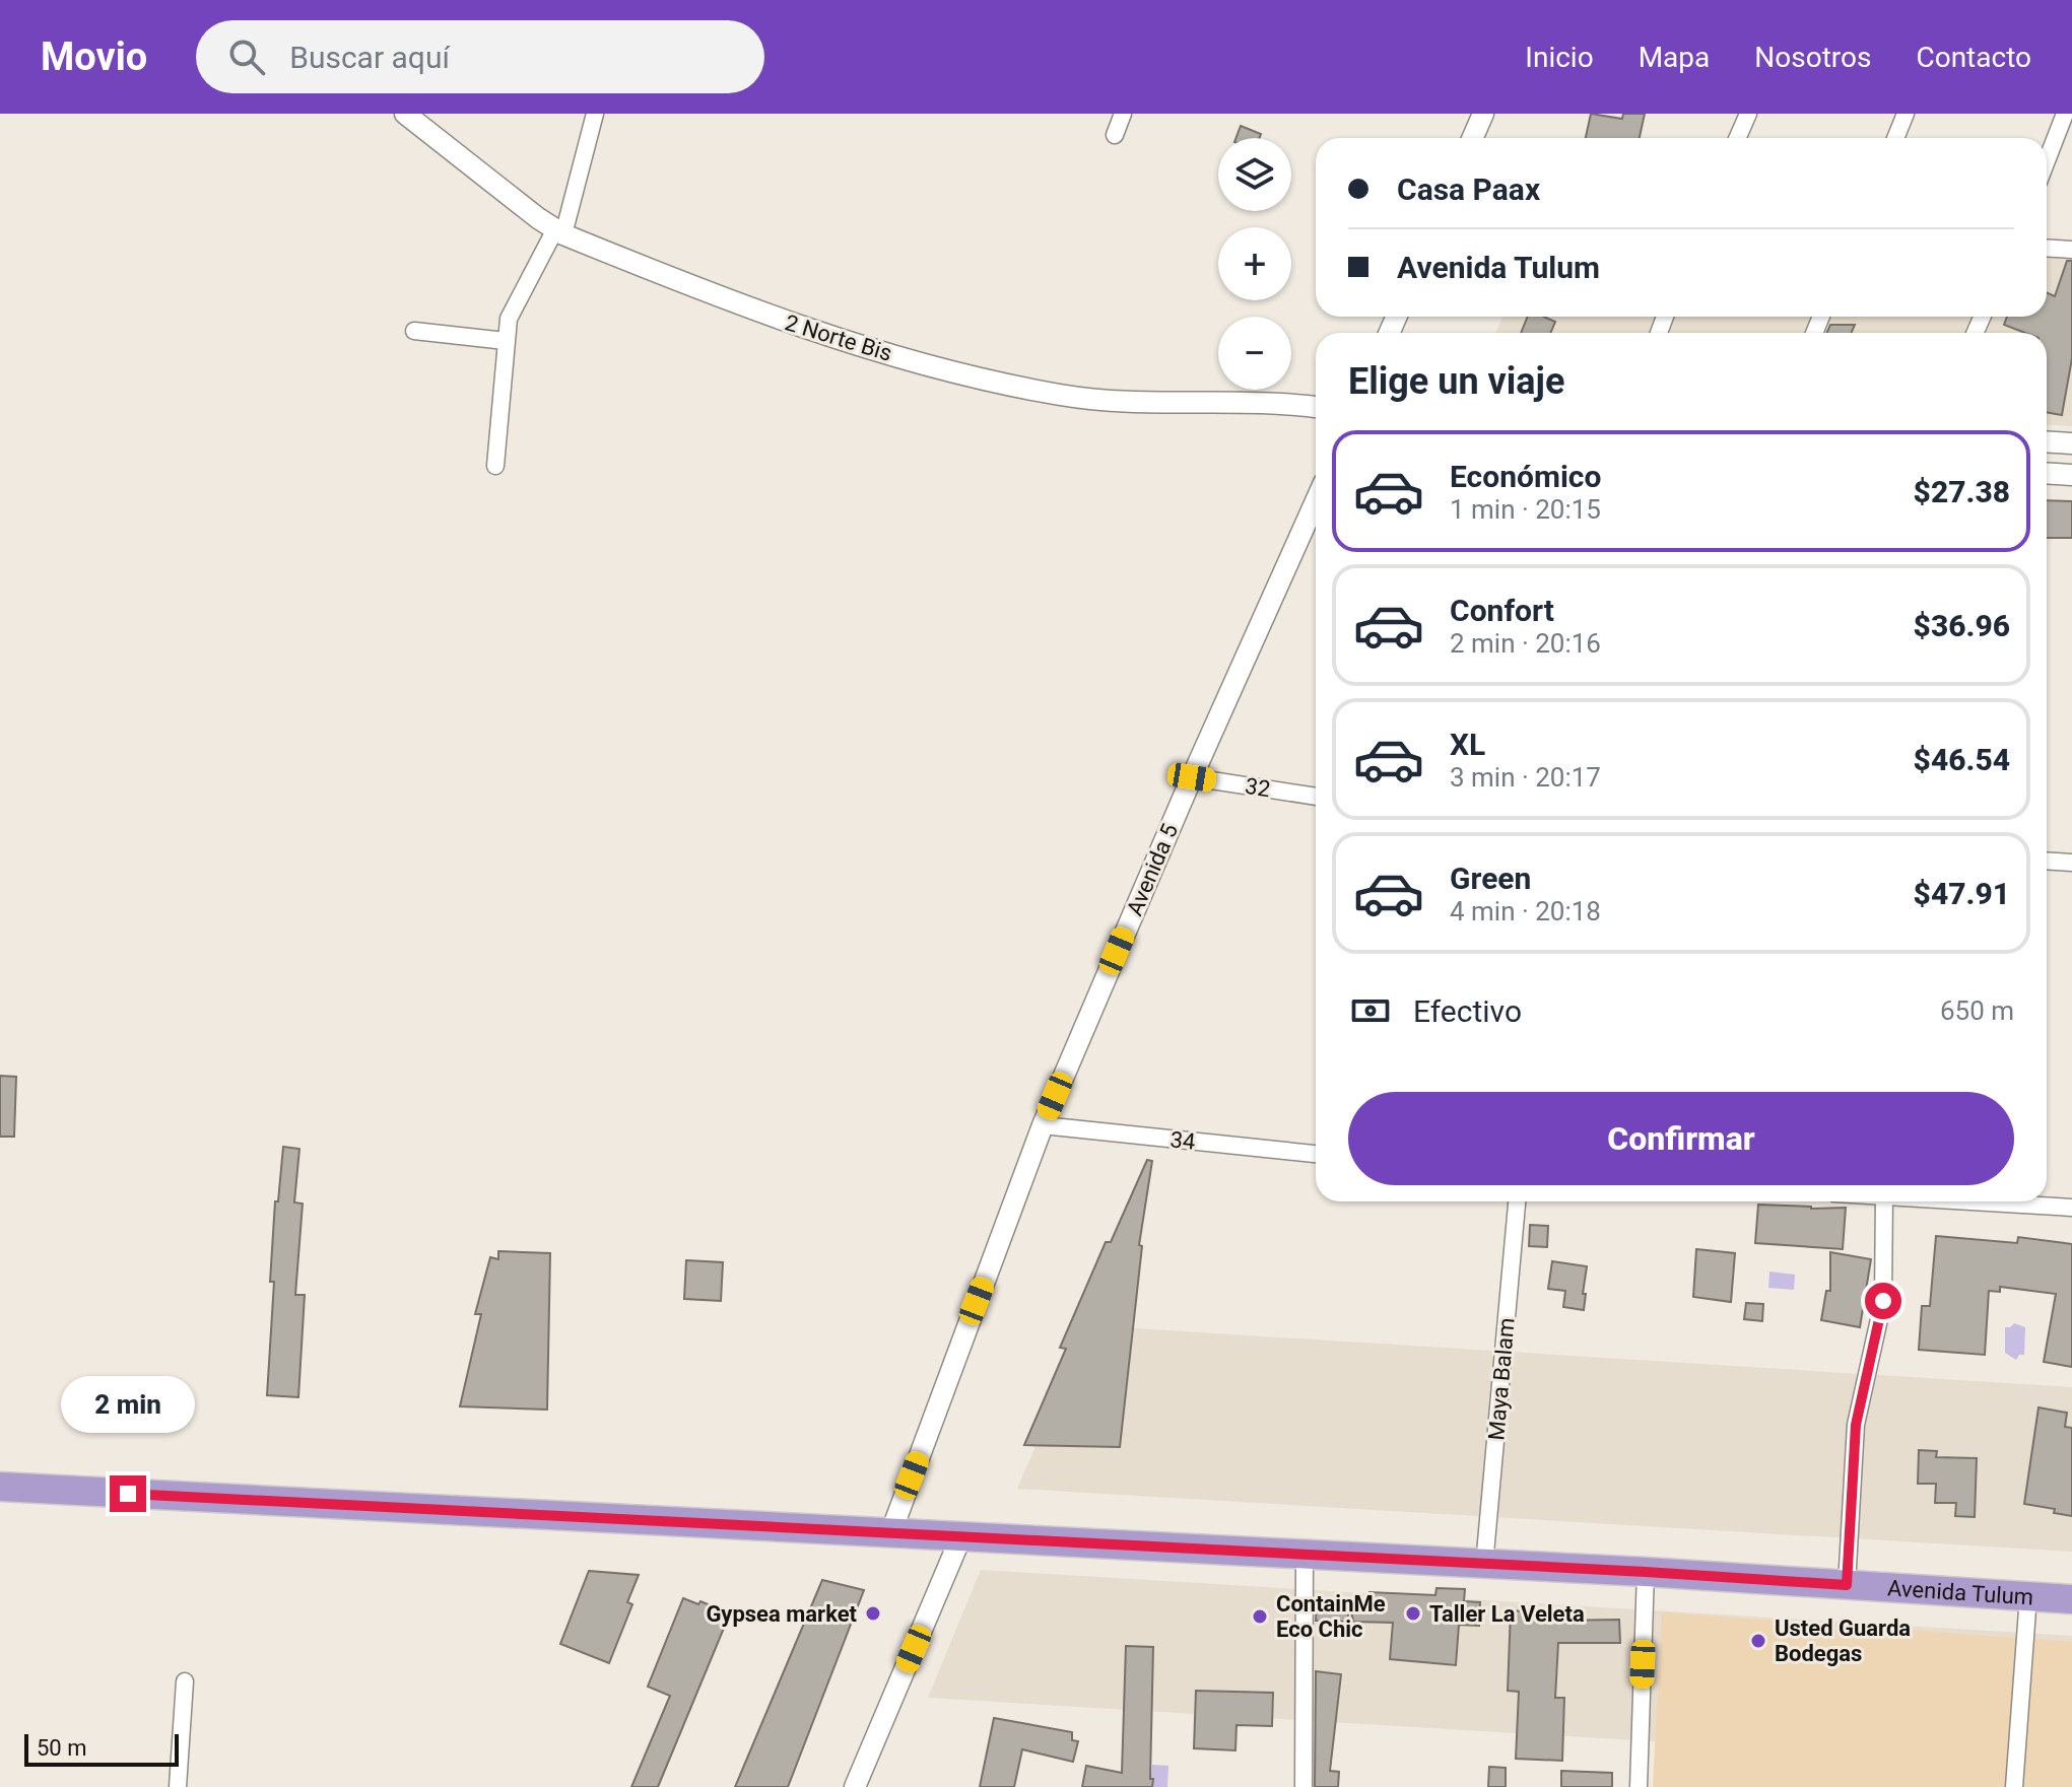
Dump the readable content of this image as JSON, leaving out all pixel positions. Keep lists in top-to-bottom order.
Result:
{
  "streets": {
    "highway": ["Avenida Tulum"],
    "street": [
      "2 Norte Bis",
      "32",
      "Avenida 5",
      "34",
      "Maya Balam"
    ]
  },
  "crossings": [
    ["32", "Avenida 5"],
    ["Avenida 5", "34"],
    ["Avenida 5", "Avenida Tulum"],
    ["Maya Balam", "Avenida Tulum"]
  ],
  "places": [
    "Gypsea market",
    "Taller La Veleta",
    "ContainMe Eco Chic",
    "Usted Guarda Bodegas"
  ],
  "scale_bar": "50 m",
  "page": {
    "header": "Movio",
    "search": "Buscar aquí",
    "nav": [
      "Inicio",
      "Mapa",
      "Nosotros",
      "Contacto"
    ],
    "map_buttons": ["+", "−"],
    "banner": ["Casa Paax", "Avenida Tulum"],
    "heading": "Elige un viaje",
    "list": [
      {
        "name": "Económico",
        "note": "1 min · 20:15",
        "value": "$27.38"
      },
      {
        "name": "Confort",
        "note": "2 min · 20:16",
        "value": "$36.96"
      },
      {
        "name": "XL",
        "note": "3 min · 20:17",
        "value": "$46.54"
      },
      {
        "name": "Green",
        "note": "4 min · 20:18",
        "value": "$47.91"
      }
    ],
    "pay": ["Efectivo", "650 m"],
    "buttons": "Confirmar",
    "bubble": "2 min",
    "scale": "50 m"
  }
}
